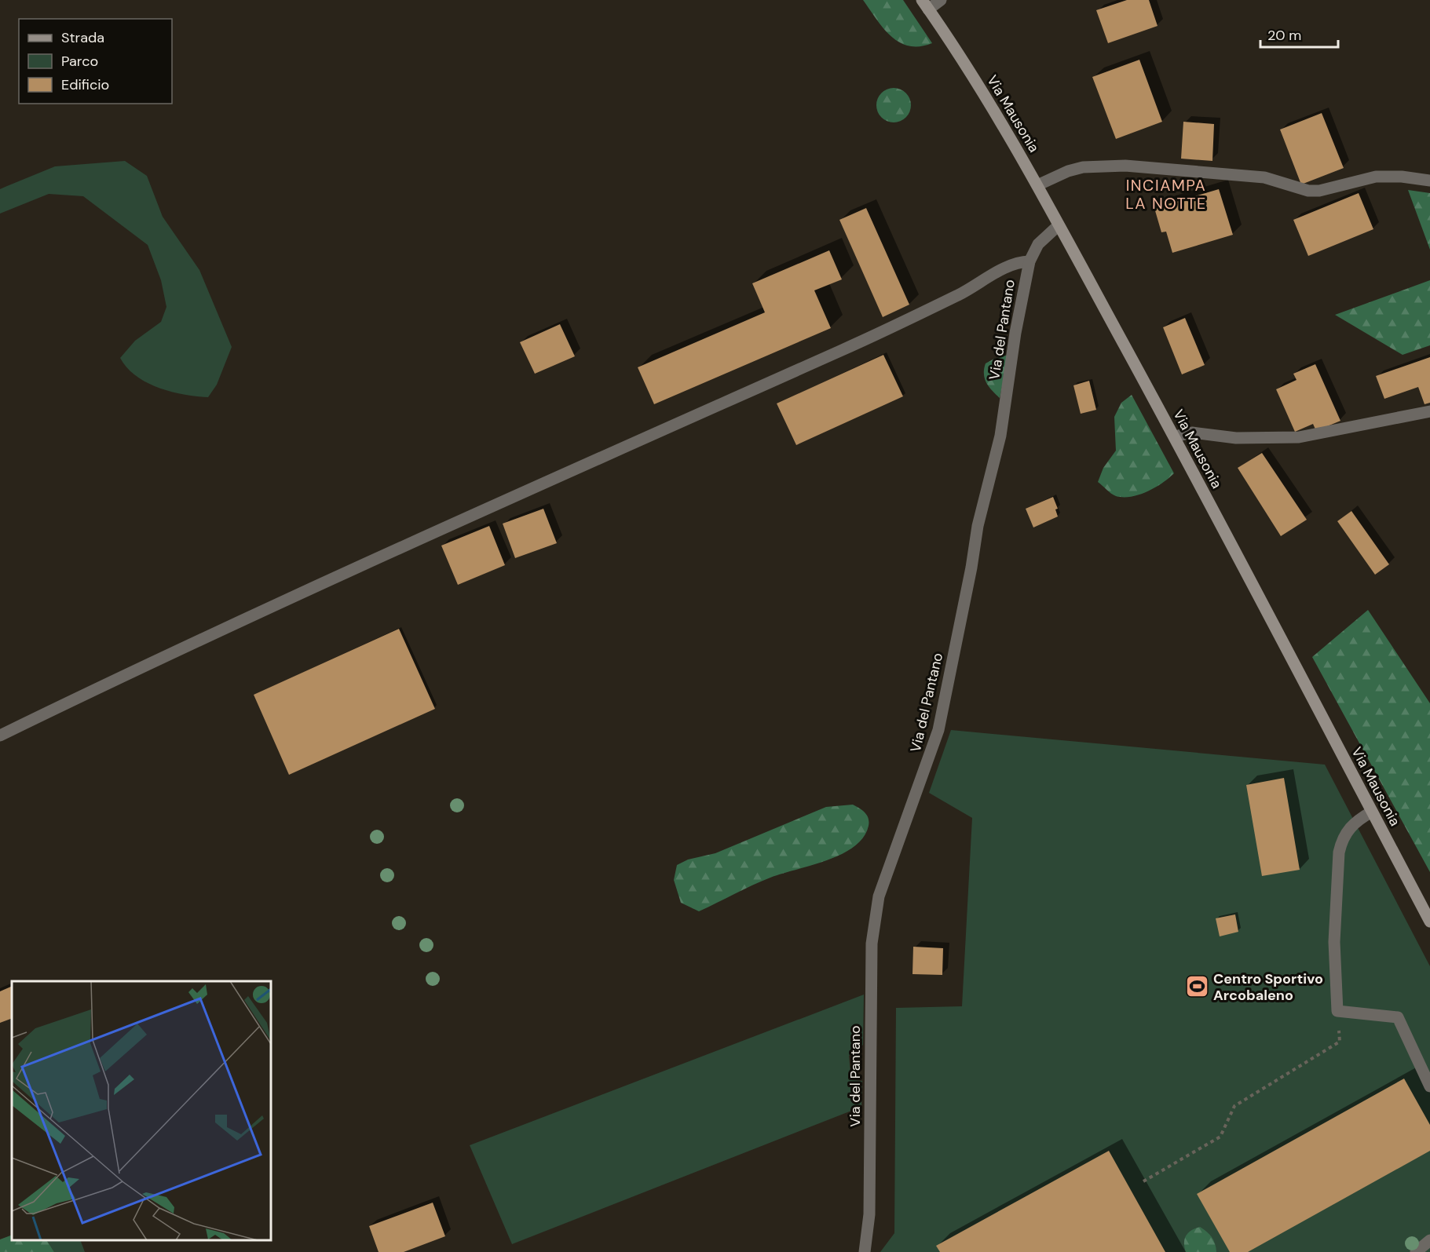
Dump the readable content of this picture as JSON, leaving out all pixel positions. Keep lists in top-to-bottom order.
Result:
{
  "streets": {
    "main road": ["Via Mausonia"],
    "street": ["Via del Pantano"]
  },
  "crossings": [
    ["Via Mausonia", "Via del Pantano"]
  ],
  "districts": ["INCIAMPA LA NOTTE"],
  "places": {
    "sports": ["Centro Sportivo Arcobaleno"]
  },
  "legend": ["Strada", "Parco", "Edificio"],
  "scale_bar": "20 m"
}
